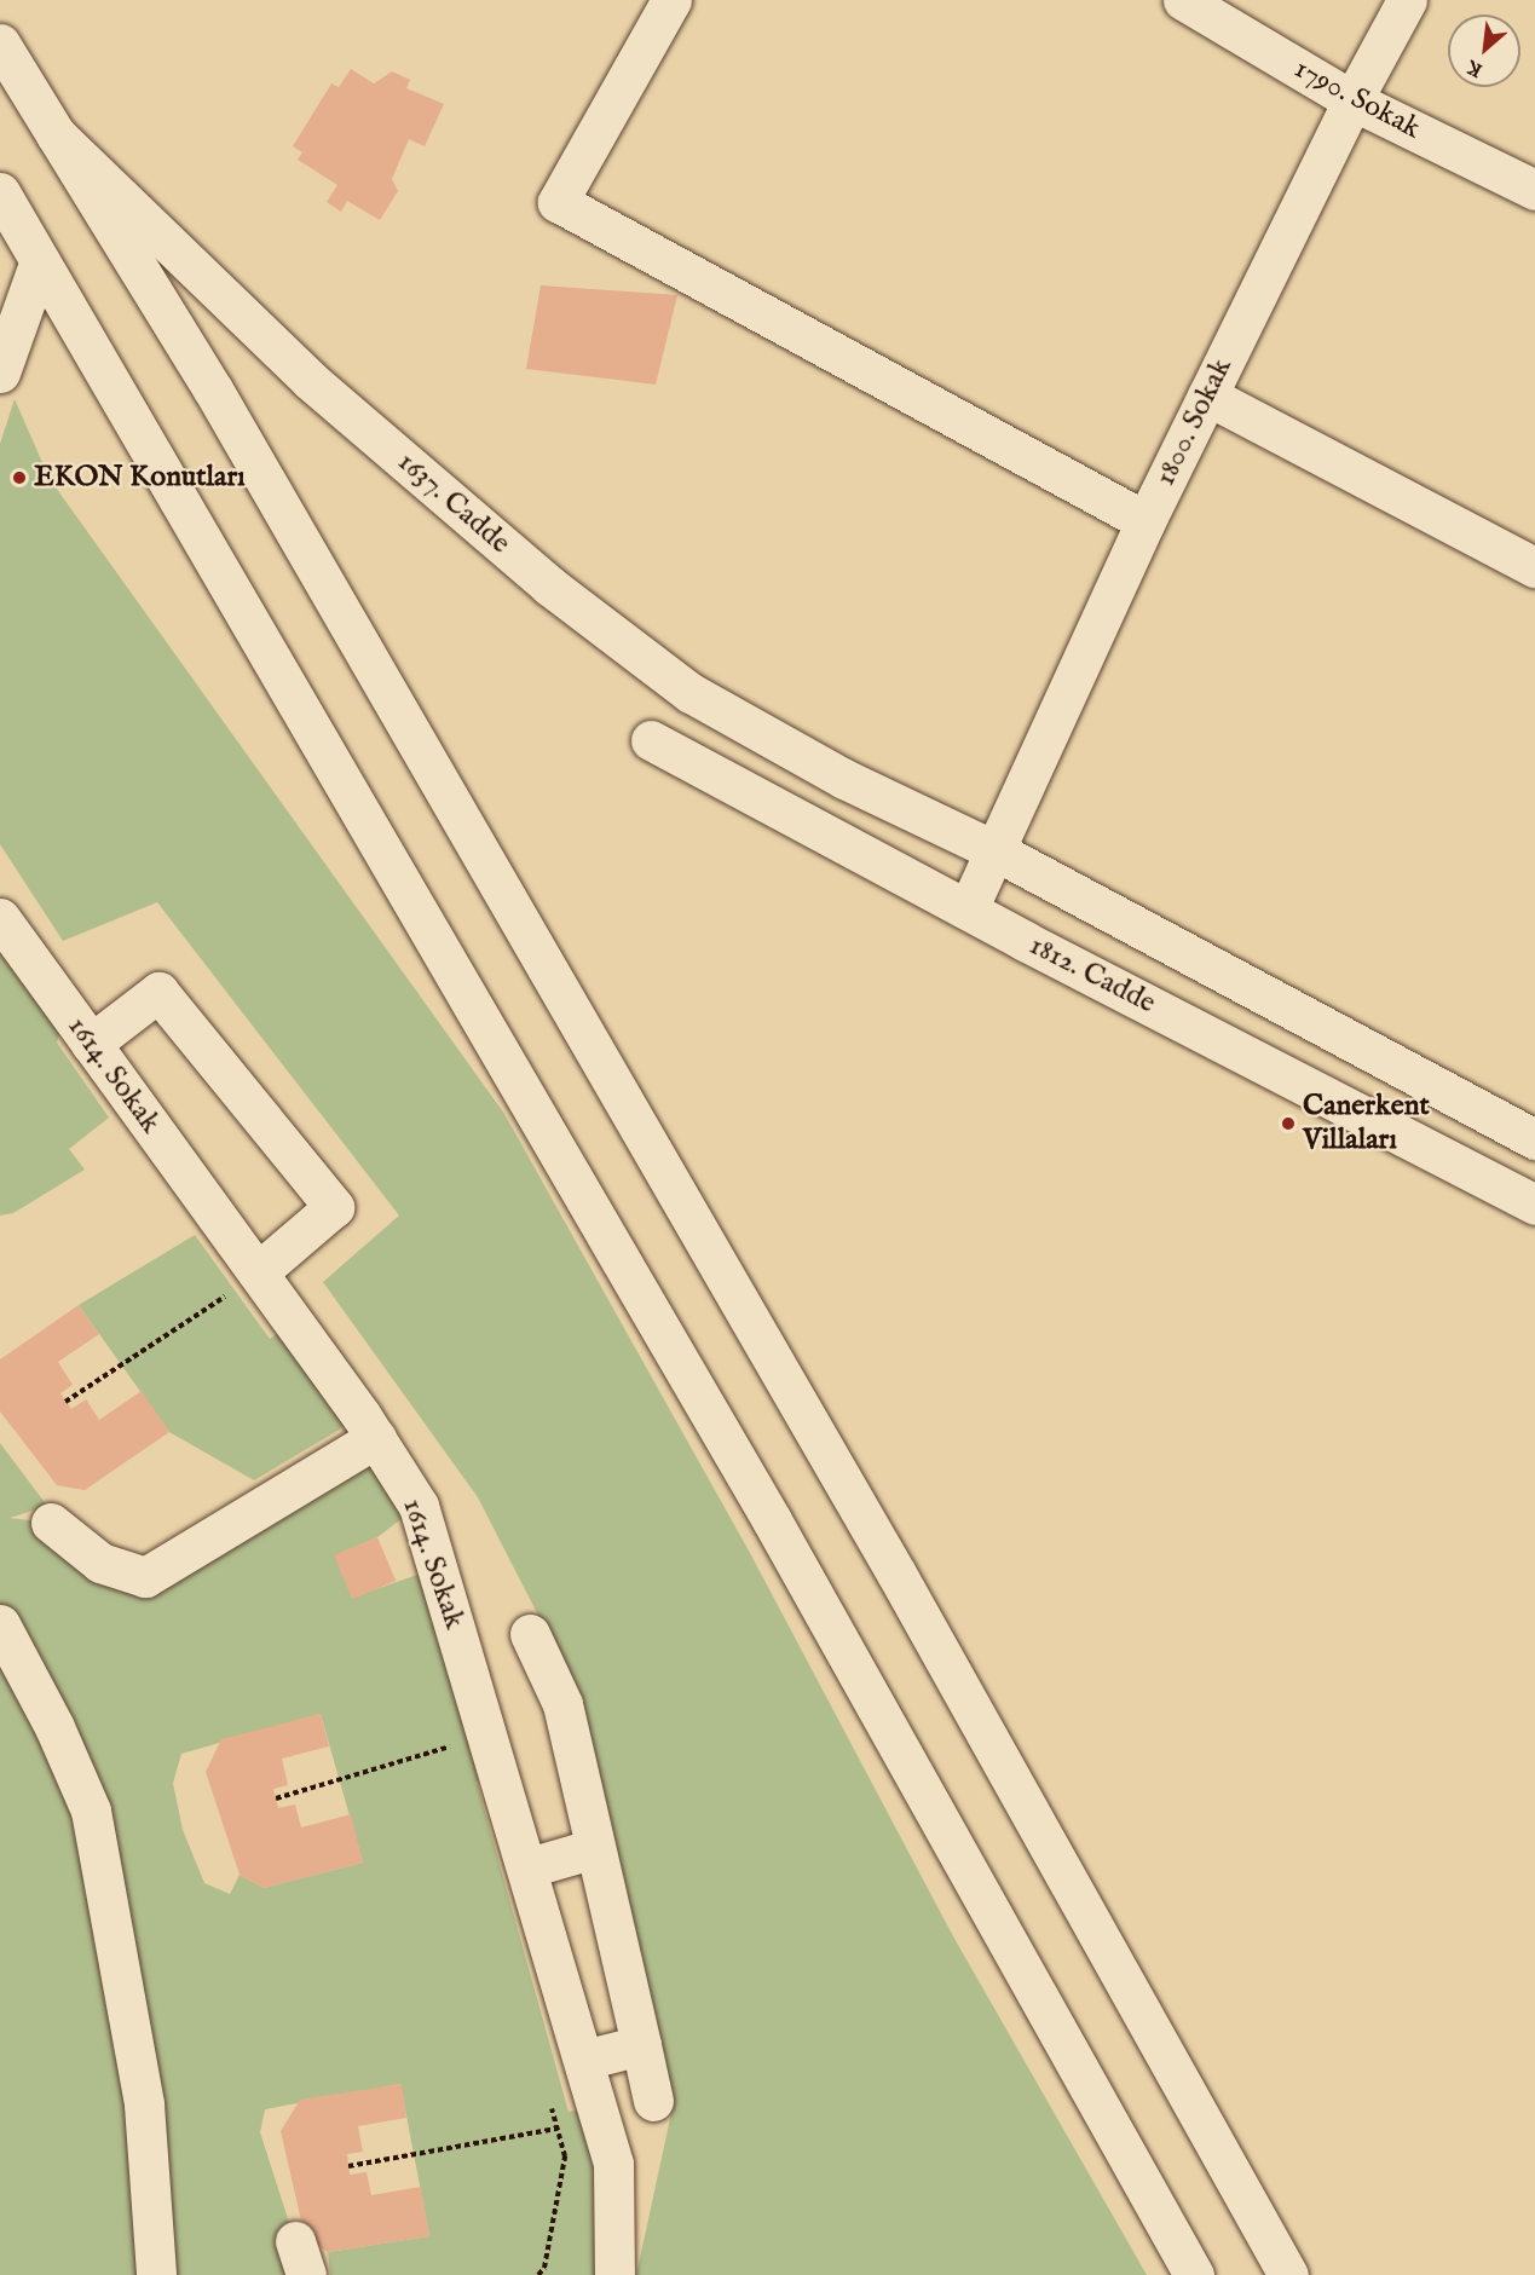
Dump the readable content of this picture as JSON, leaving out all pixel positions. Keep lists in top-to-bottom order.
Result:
{
  "streets": {
    "street": [
      "1790. Sokak",
      "1800. Sokak",
      "1637. Cadde",
      "1812. Cadde",
      "1614. Sokak"
    ]
  },
  "crossings": [
    ["1790. Sokak", "1800. Sokak"],
    ["1800. Sokak", "1637. Cadde"],
    ["1800. Sokak", "1812. Cadde"]
  ],
  "places": ["EKON Konutları", "Canerkent Villaları"],
  "north": "bottom left"
}
